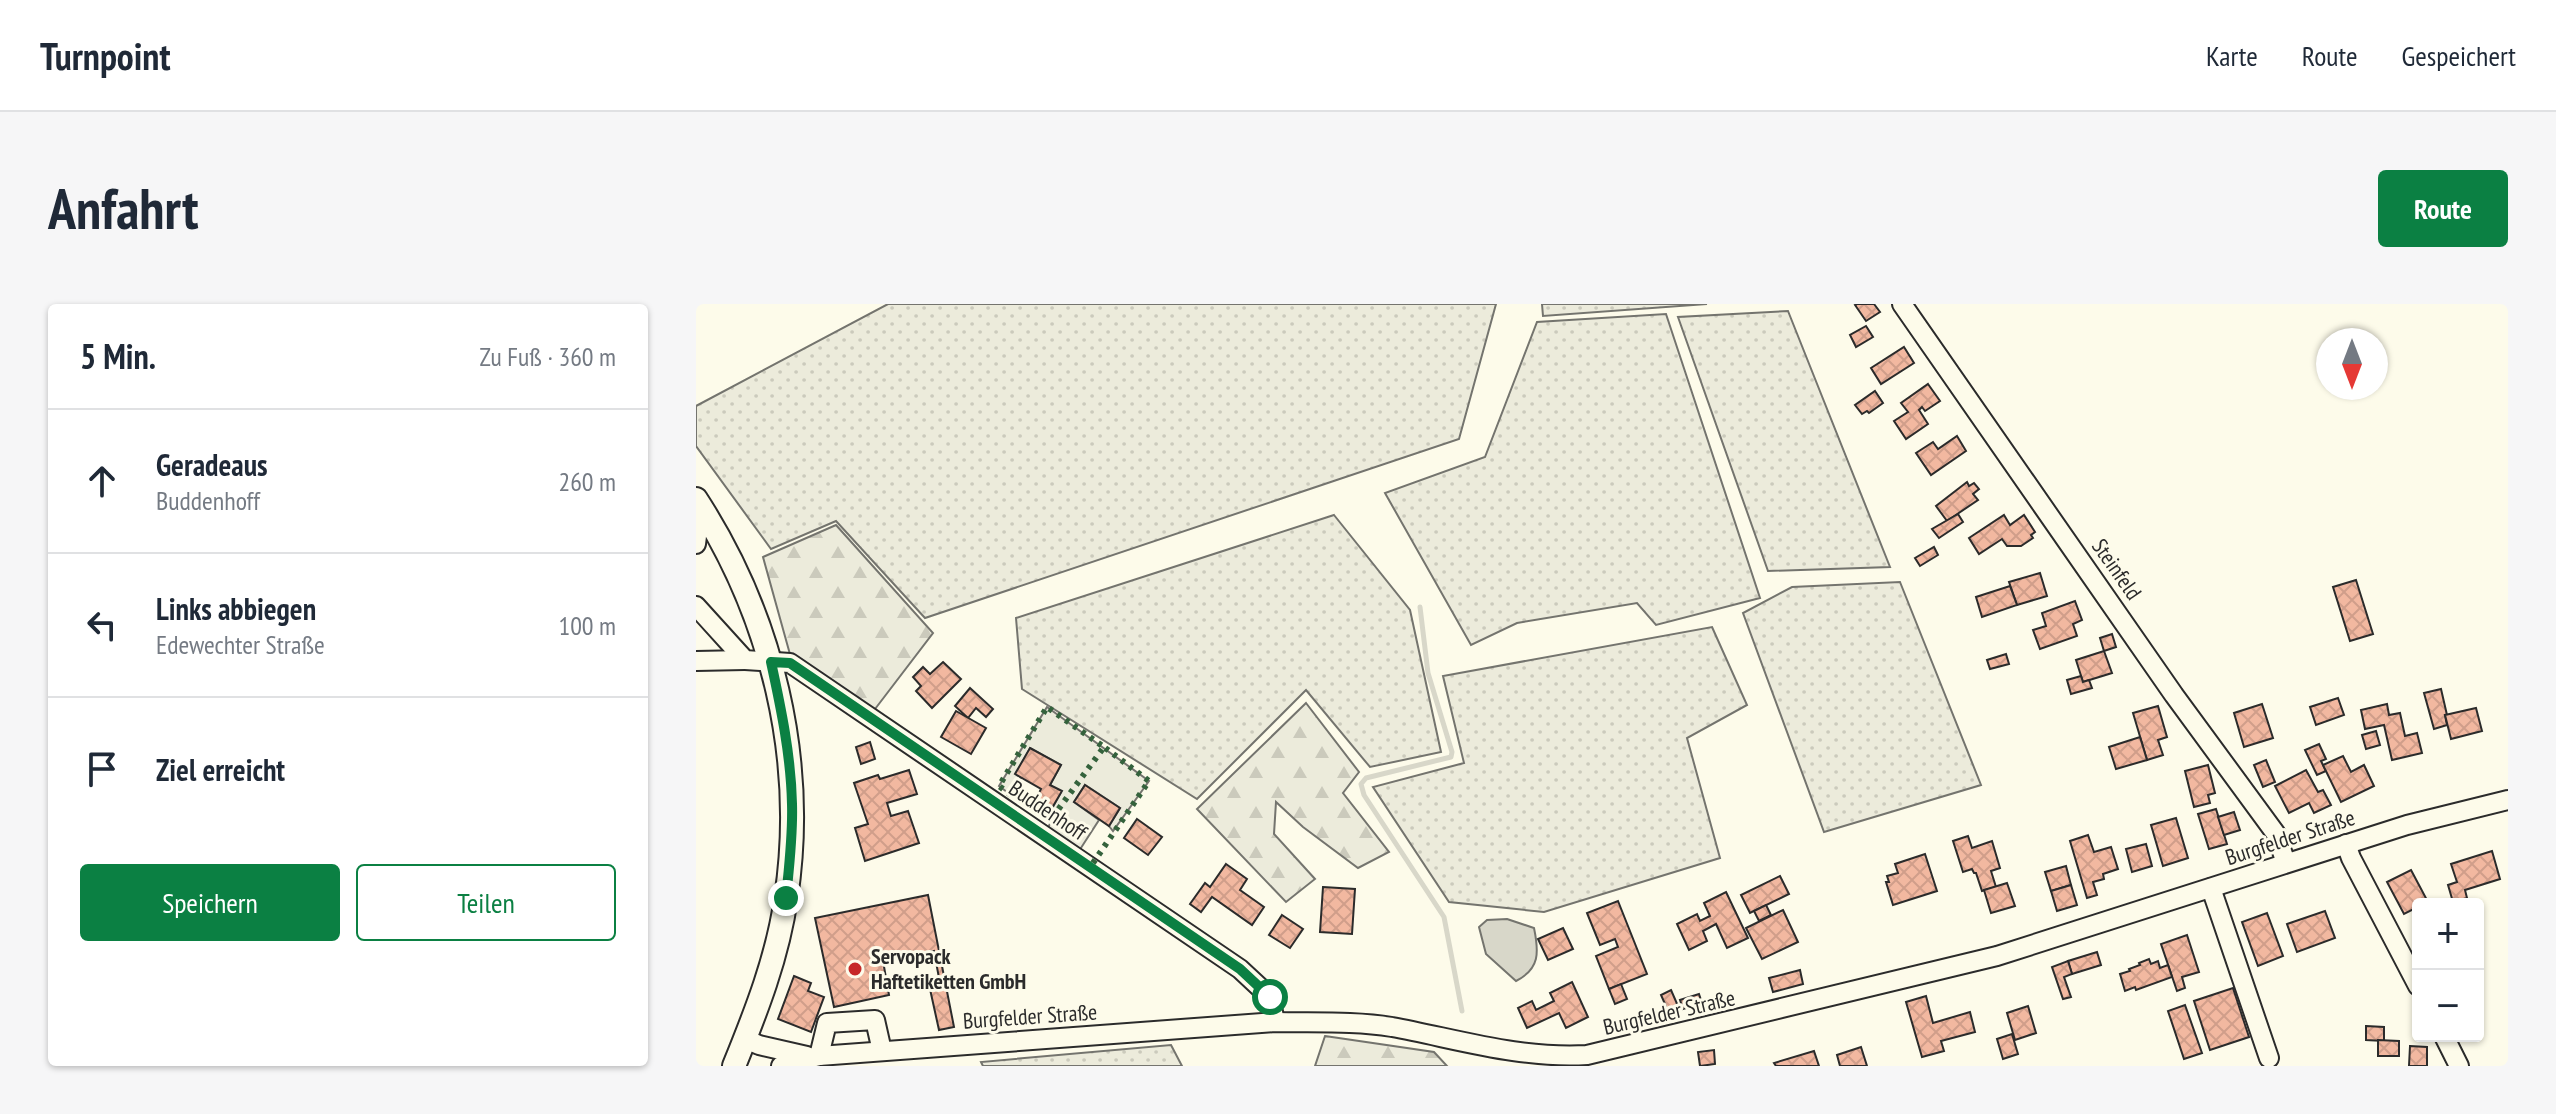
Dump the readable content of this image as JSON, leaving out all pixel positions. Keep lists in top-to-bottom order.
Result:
{
  "streets": {
    "street": ["Steinfeld", "Buddenhoff", "Burgfelder Straße"]
  },
  "crossings": [
    ["Steinfeld", "Burgfelder Straße"],
    ["Buddenhoff", "Burgfelder Straße"]
  ],
  "places": ["Servopack Haftetiketten GmbH"],
  "north": "bottom",
  "page": {
    "header": "Turnpoint",
    "nav": ["Karte", "Route", "Gespeichert"],
    "buttons": [
      "Route",
      ["Speichern", "Teilen"]
    ],
    "title": "Anfahrt",
    "heading": ["5 Min.", "Zu Fuß · 360 m"],
    "list": [
      ["Geradeaus", "Buddenhoff", "260 m"],
      ["Links abbiegen", "Edewechter Straße", "100 m"],
      "Ziel erreicht"
    ],
    "map_buttons": ["+", "−"]
  }
}
